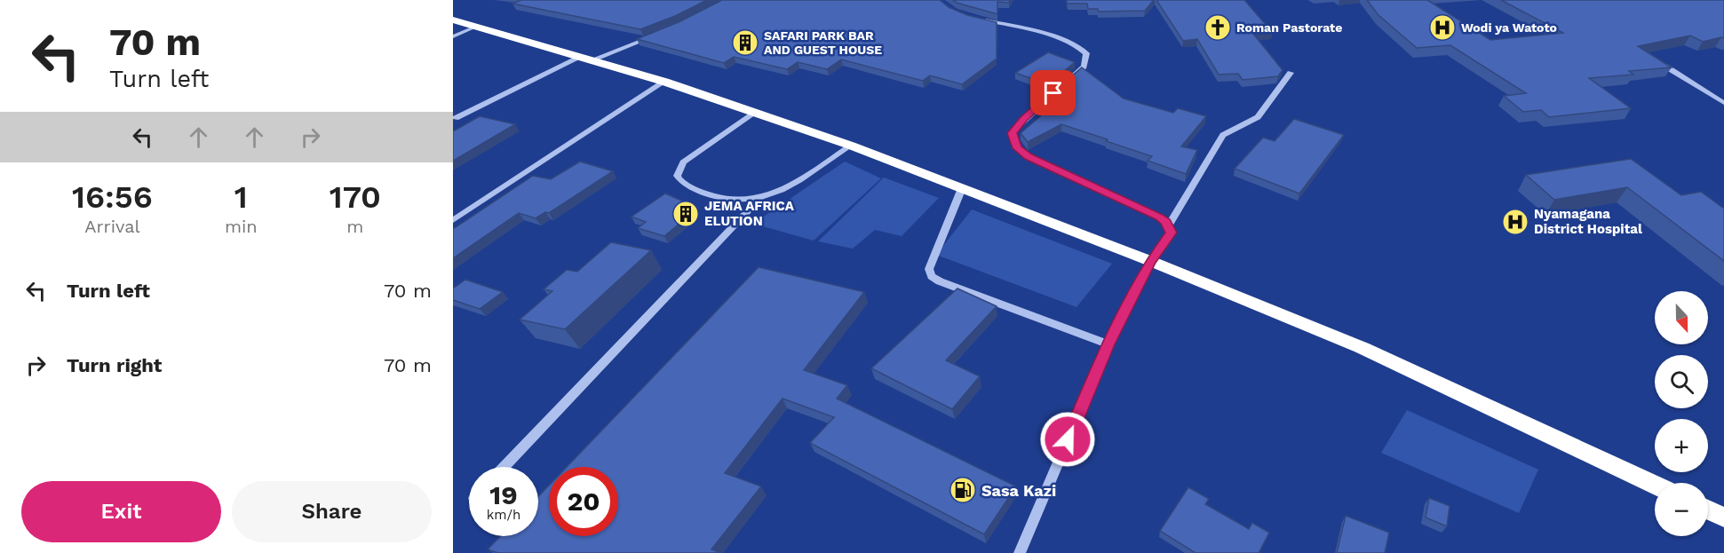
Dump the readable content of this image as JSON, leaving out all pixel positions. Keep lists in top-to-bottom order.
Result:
{
  "places": {
    "church": ["Roman Pastorate"],
    "hospital": ["Wodi ya Watoto", "Nyamagana District Hospital"],
    "building": ["SAFARI PARK BAR AND GUEST HOUSE", "JEMA AFRICA ELUTION"],
    "fuel station": ["Sasa Kazi"]
  },
  "north": "bottom",
  "page": {
    "turn": ["70 m", "Turn left"],
    "eta": [
      "16:56",
      "Arrival",
      "1",
      "min",
      "170",
      "m"
    ],
    "list": [
      {
        "name": "Turn left",
        "value": "70 m"
      },
      {
        "name": "Turn right",
        "value": "70 m"
      }
    ],
    "map_buttons": ["+", "−"],
    "speed": "19 km/h",
    "limit": "20",
    "buttons": ["Exit", "Share"]
  }
}
